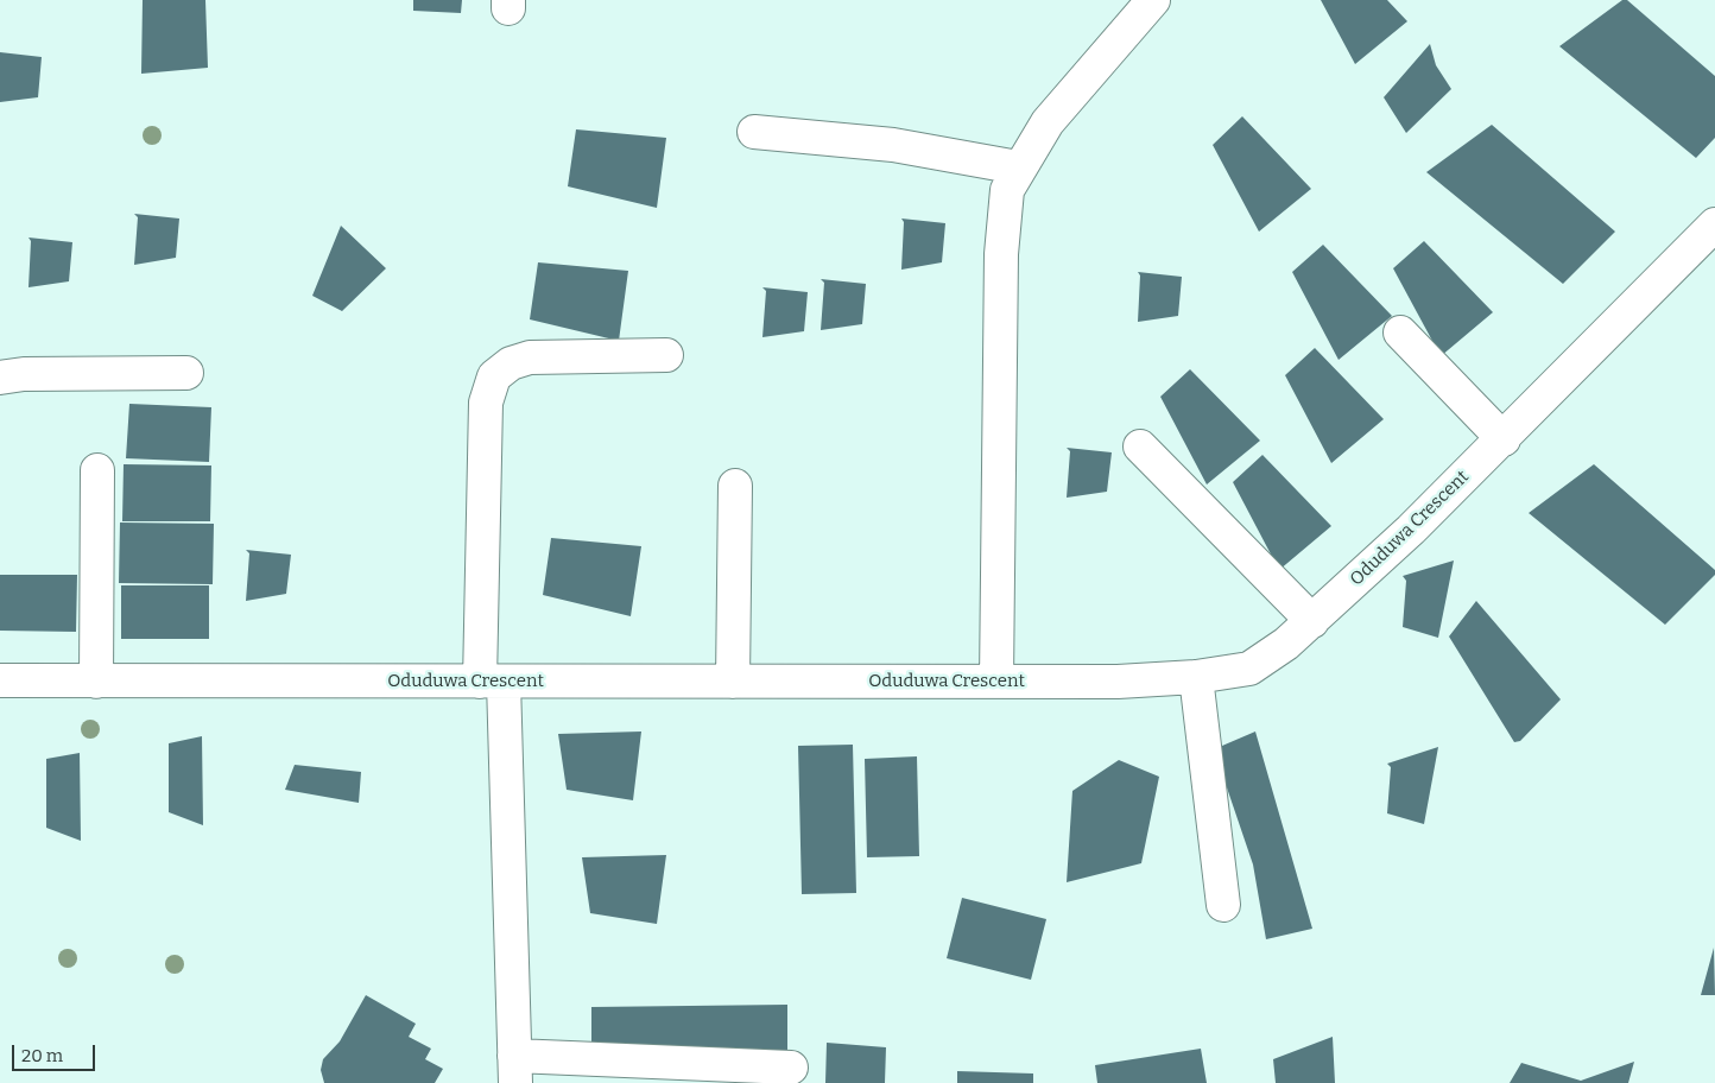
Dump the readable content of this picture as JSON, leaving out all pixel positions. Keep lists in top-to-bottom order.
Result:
{
  "streets": {
    "street": ["Oduduwa Crescent"]
  },
  "scale_bar": "20 m"
}
